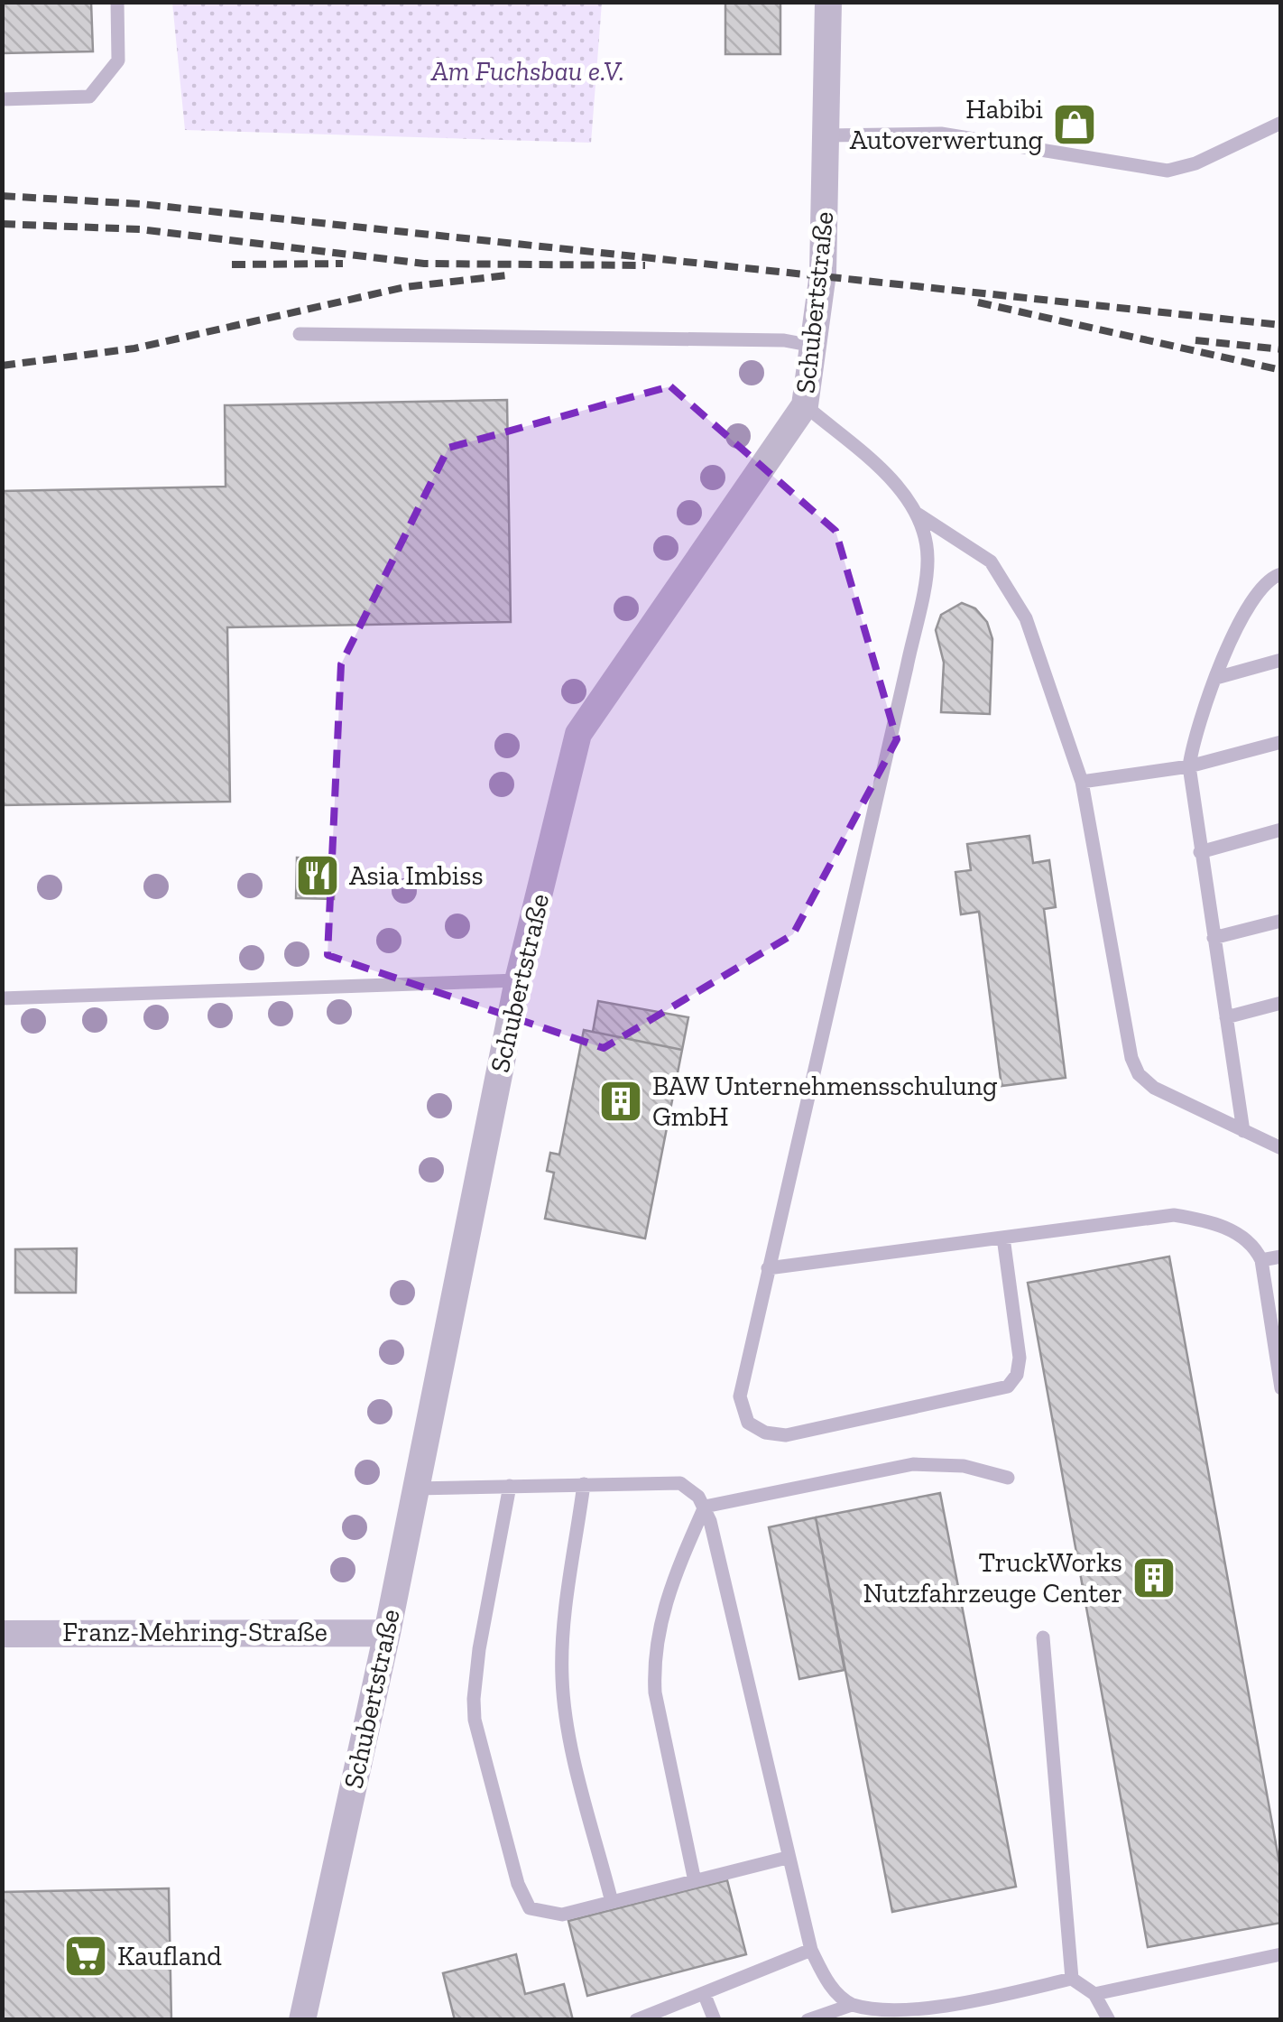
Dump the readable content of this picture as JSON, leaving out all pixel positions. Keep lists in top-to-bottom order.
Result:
{
  "streets": {
    "street": ["Schubertstraße", "Franz-Mehring-Straße"]
  },
  "crossings": [
    ["Schubertstraße", "Franz-Mehring-Straße"]
  ],
  "parks": ["Am Fuchsbau e.V."],
  "places": {
    "shop": ["Habibi Autoverwertung"],
    "restaurant": ["Asia Imbiss"],
    "building": ["BAW Unternehmensschulung GmbH", "TruckWorks Nutzfahrzeuge Center"],
    "supermarket": ["Kaufland"]
  }
}
